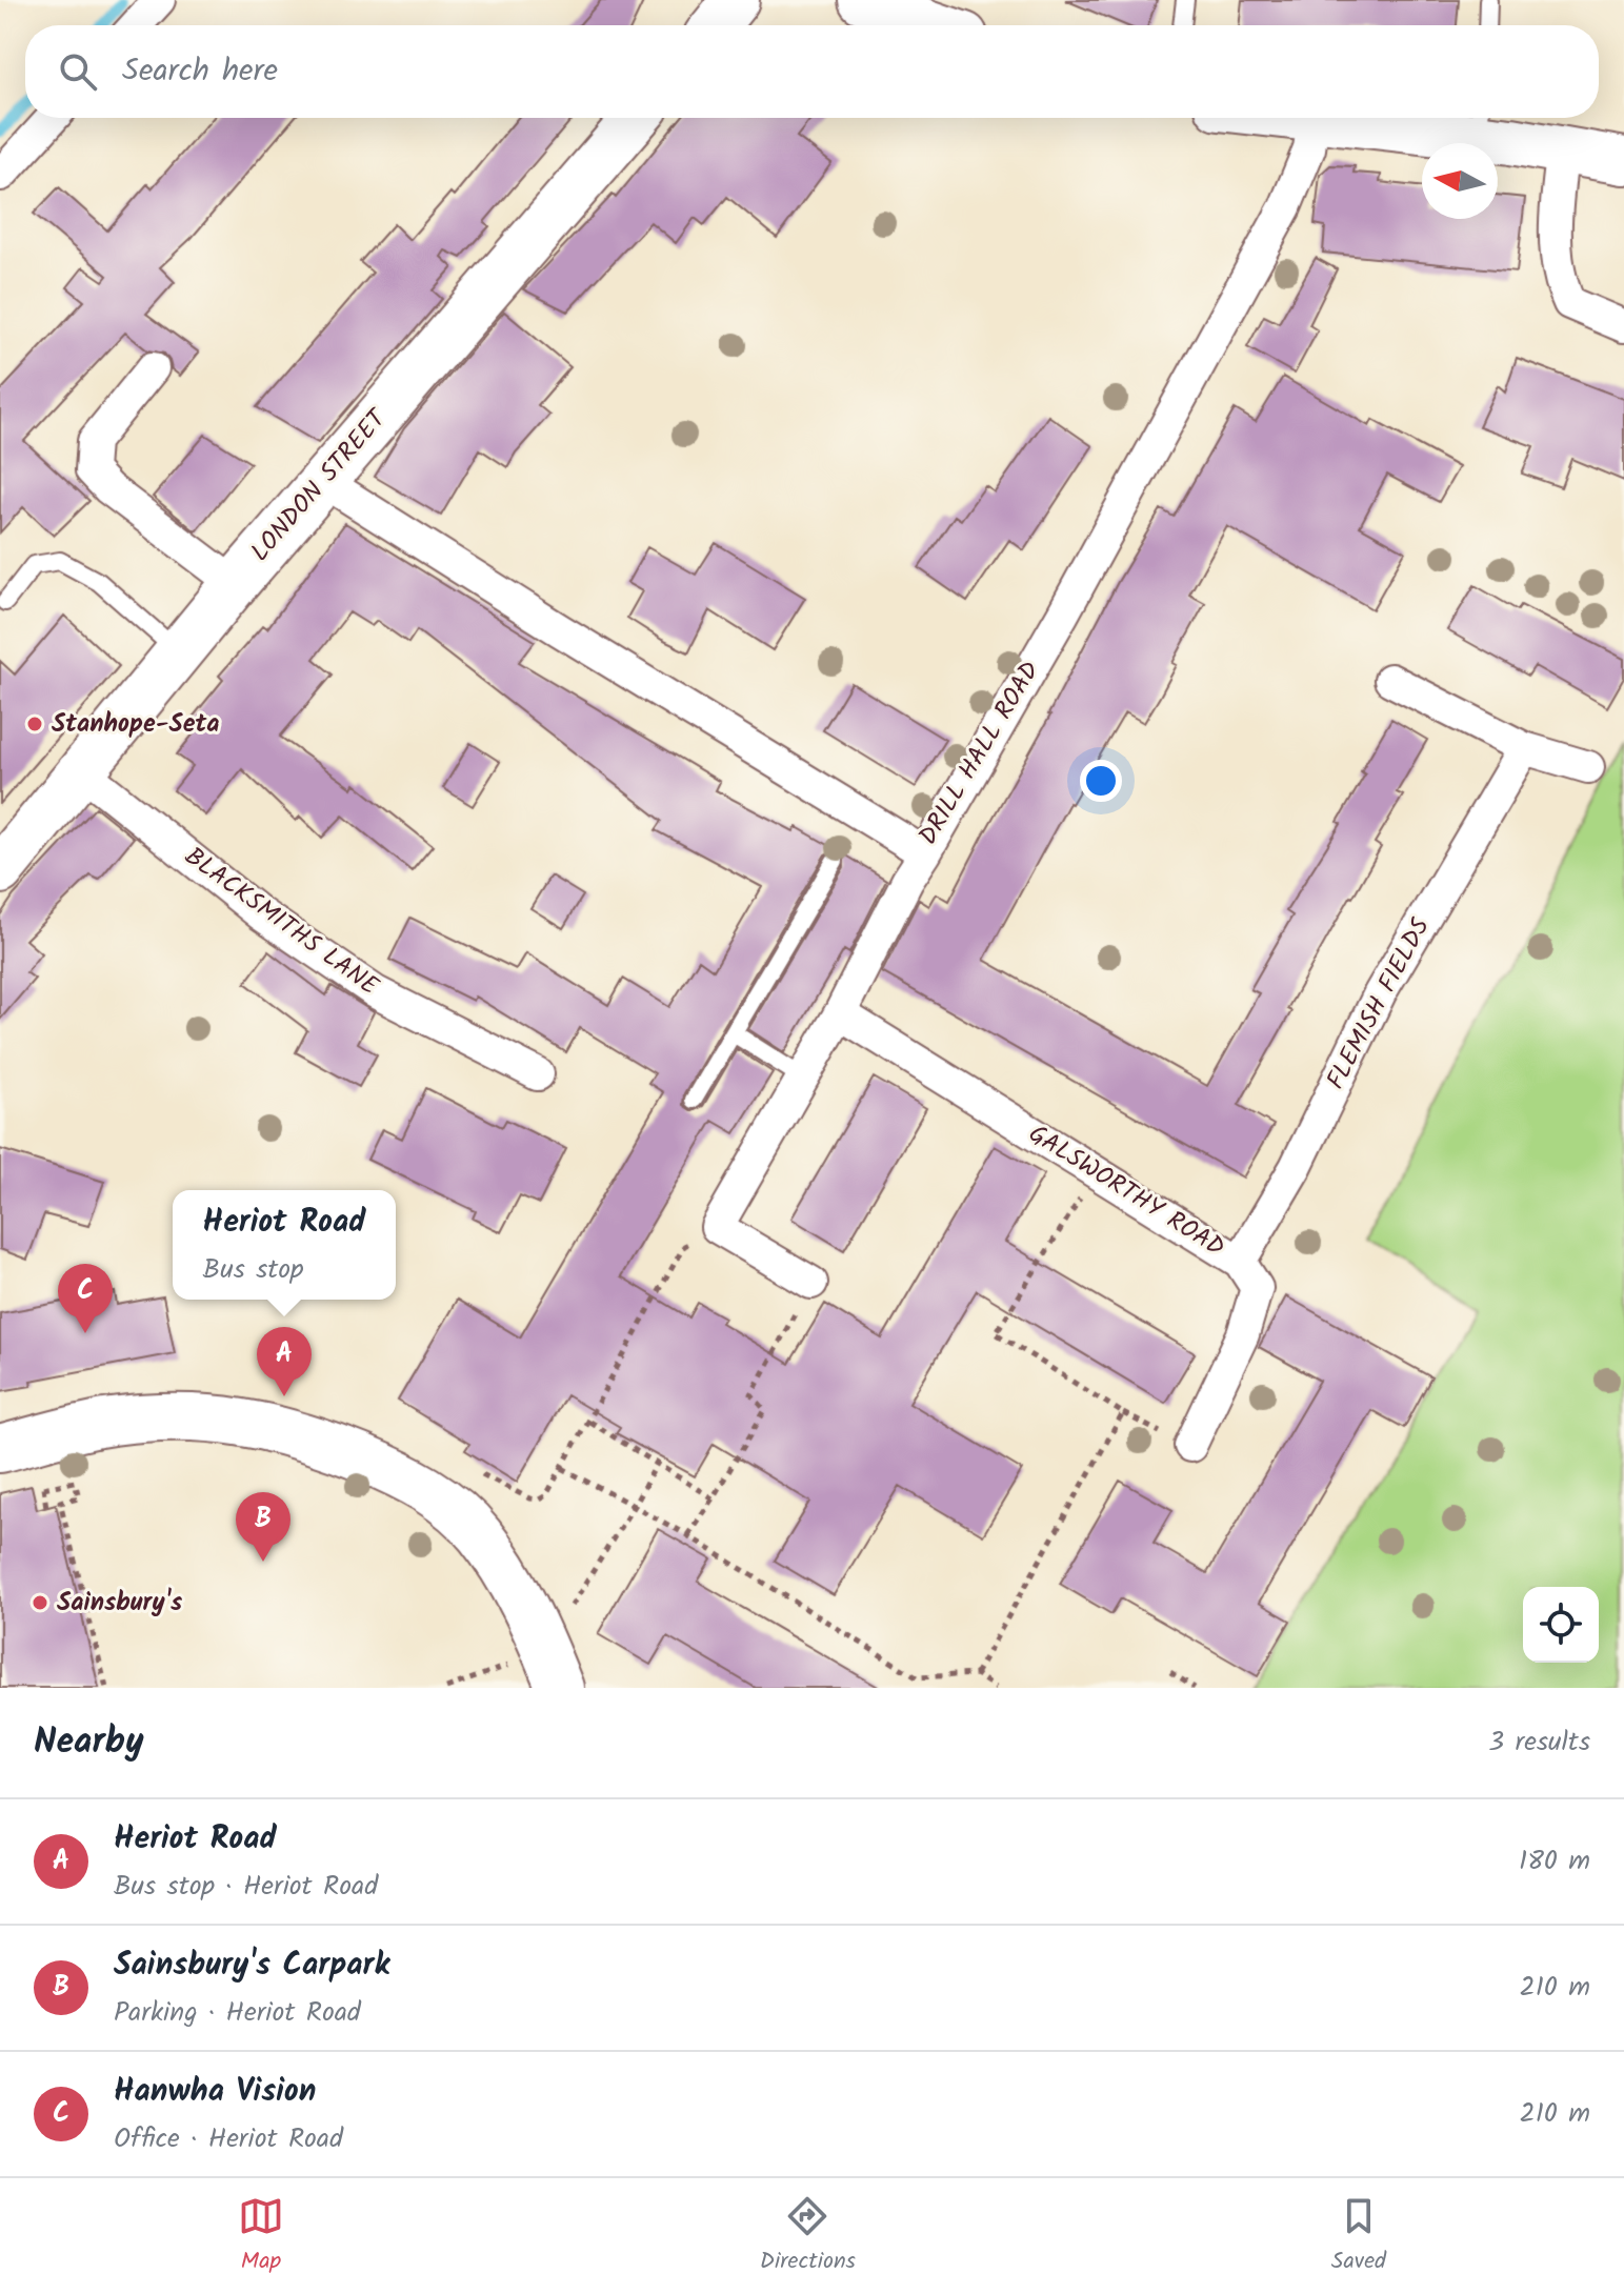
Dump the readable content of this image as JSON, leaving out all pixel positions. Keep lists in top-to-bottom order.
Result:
{
  "streets": {
    "main road": ["LONDON STREET"],
    "street": [
      "DRILL HALL ROAD",
      "BLACKSMITHS LANE",
      "FLEMISH FIELDS",
      "GALSWORTHY ROAD"
    ]
  },
  "crossings": [
    ["LONDON STREET", "DRILL HALL ROAD"],
    ["LONDON STREET", "BLACKSMITHS LANE"],
    ["FLEMISH FIELDS", "GALSWORTHY ROAD"]
  ],
  "places": ["Stanhope-Seta", "Sainsbury's"],
  "north": "left",
  "page": {
    "search": "Search here",
    "popup": ["Heriot Road", "Bus stop"],
    "pins": ["C", "A", "B"],
    "heading": ["Nearby", "3 results"],
    "list": [
      {
        "mark": "A",
        "name": "Heriot Road",
        "note": "Bus stop · Heriot Road",
        "value": "180 m"
      },
      {
        "mark": "B",
        "name": "Sainsbury's Carpark",
        "note": "Parking · Heriot Road",
        "value": "210 m"
      },
      {
        "mark": "C",
        "name": "Hanwha Vision",
        "note": "Office · Heriot Road",
        "value": "210 m"
      }
    ],
    "nav": ["Map", "Directions", "Saved"]
  }
}
